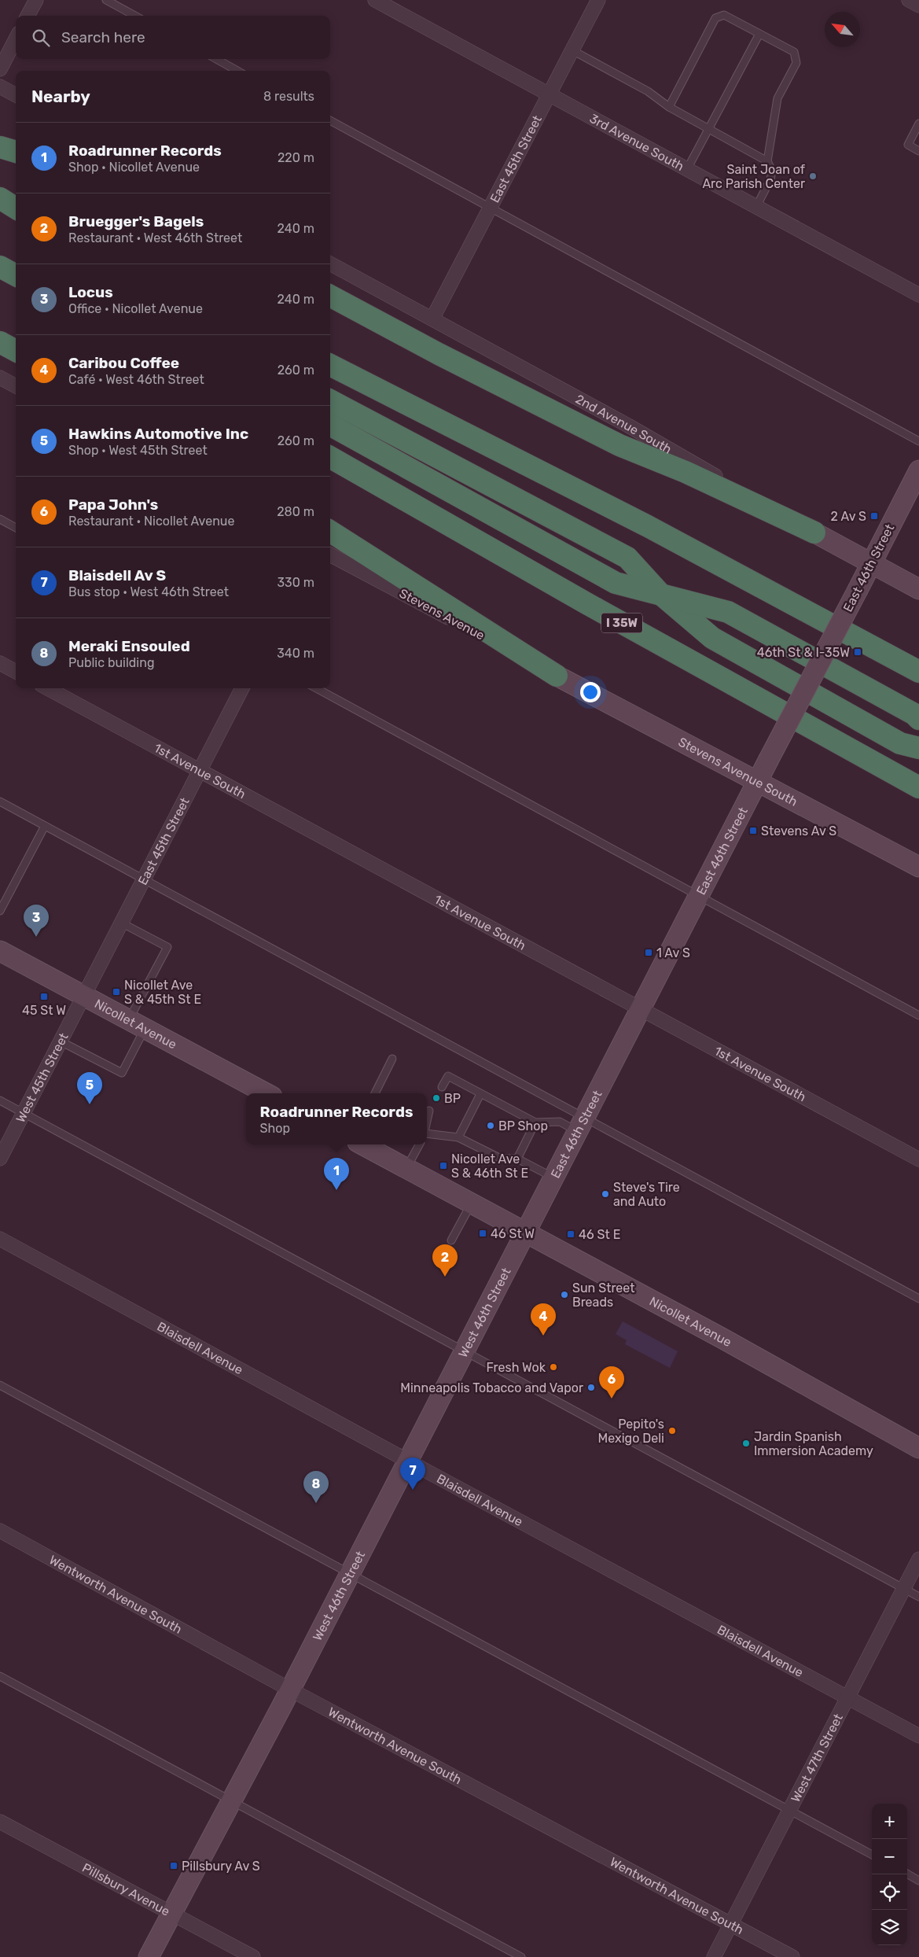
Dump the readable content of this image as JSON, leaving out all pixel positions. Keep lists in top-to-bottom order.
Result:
{
  "streets": {
    "highway": ["I 35W"],
    "main road": [
      "2nd Avenue South",
      "East 46th Street",
      "Stevens Avenue South",
      "Nicollet Avenue",
      "West 46th Street"
    ],
    "street": [
      "3rd Avenue South",
      "East 45th Street",
      "Stevens Avenue",
      "1st Avenue South",
      "West 45th Street",
      "Blaisdell Avenue",
      "Wentworth Avenue South",
      "West 47th Street",
      "Pillsbury Avenue"
    ]
  },
  "crossings": [
    ["3rd Avenue South", "East 45th Street"],
    ["East 45th Street", "2nd Avenue South"],
    ["East 45th Street", "1st Avenue South"],
    ["East 45th Street", "Nicollet Avenue"],
    ["East 45th Street", "West 45th Street"],
    ["2nd Avenue South", "East 46th Street"],
    ["East 46th Street", "1st Avenue South"],
    ["East 46th Street", "Stevens Avenue South"],
    ["East 46th Street", "Nicollet Avenue"],
    ["East 46th Street", "West 46th Street"],
    ["Stevens Avenue", "Stevens Avenue South"],
    ["Nicollet Avenue", "West 45th Street"],
    ["Nicollet Avenue", "West 46th Street"],
    ["West 46th Street", "Blaisdell Avenue"],
    ["West 46th Street", "Wentworth Avenue South"],
    ["West 46th Street", "Pillsbury Avenue"],
    ["Blaisdell Avenue", "West 47th Street"],
    ["Wentworth Avenue South", "West 47th Street"]
  ],
  "places": {
    "other": [
      "Saint Joan of Arc Parish Center",
      "BP",
      "BP Shop",
      "Steve's Tire and Auto",
      "Sun Street Breads",
      "Fresh Wok",
      "Minneapolis Tobacco and Vapor",
      "Pepito's Mexigo Deli",
      "Jardin Spanish Immersion Academy"
    ],
    "transit": [
      "2 Av S",
      "46th St & I-35W",
      "Stevens Av S",
      "1 Av S",
      "Nicollet Ave S & 45th St E",
      "45 St W",
      "Nicollet Ave S & 46th St E",
      "46 St W",
      "46 St E",
      "Pillsbury Av S"
    ]
  },
  "north": "top left",
  "page": {
    "search": "Search here",
    "heading": ["Nearby", "8 results"],
    "list": [
      {
        "mark": "1",
        "name": "Roadrunner Records",
        "note": "Shop · Nicollet Avenue",
        "value": "220 m"
      },
      {
        "mark": "2",
        "name": "Bruegger's Bagels",
        "note": "Restaurant · West 46th Street",
        "value": "240 m"
      },
      {
        "mark": "3",
        "name": "Locus",
        "note": "Office · Nicollet Avenue",
        "value": "240 m"
      },
      {
        "mark": "4",
        "name": "Caribou Coffee",
        "note": "Café · West 46th Street",
        "value": "260 m"
      },
      {
        "mark": "5",
        "name": "Hawkins Automotive Inc",
        "note": "Shop · West 45th Street",
        "value": "260 m"
      },
      {
        "mark": "6",
        "name": "Papa John's",
        "note": "Restaurant · Nicollet Avenue",
        "value": "280 m"
      },
      {
        "mark": "7",
        "name": "Blaisdell Av S",
        "note": "Bus stop · West 46th Street",
        "value": "330 m"
      },
      {
        "mark": "8",
        "name": "Meraki Ensouled",
        "note": "Public building",
        "value": "340 m"
      }
    ],
    "pins": [
      "3",
      "5",
      "1",
      "2",
      "4",
      "6",
      "7",
      "8"
    ],
    "popup": ["Roadrunner Records", "Shop"],
    "map_buttons": ["+", "−"]
  }
}
